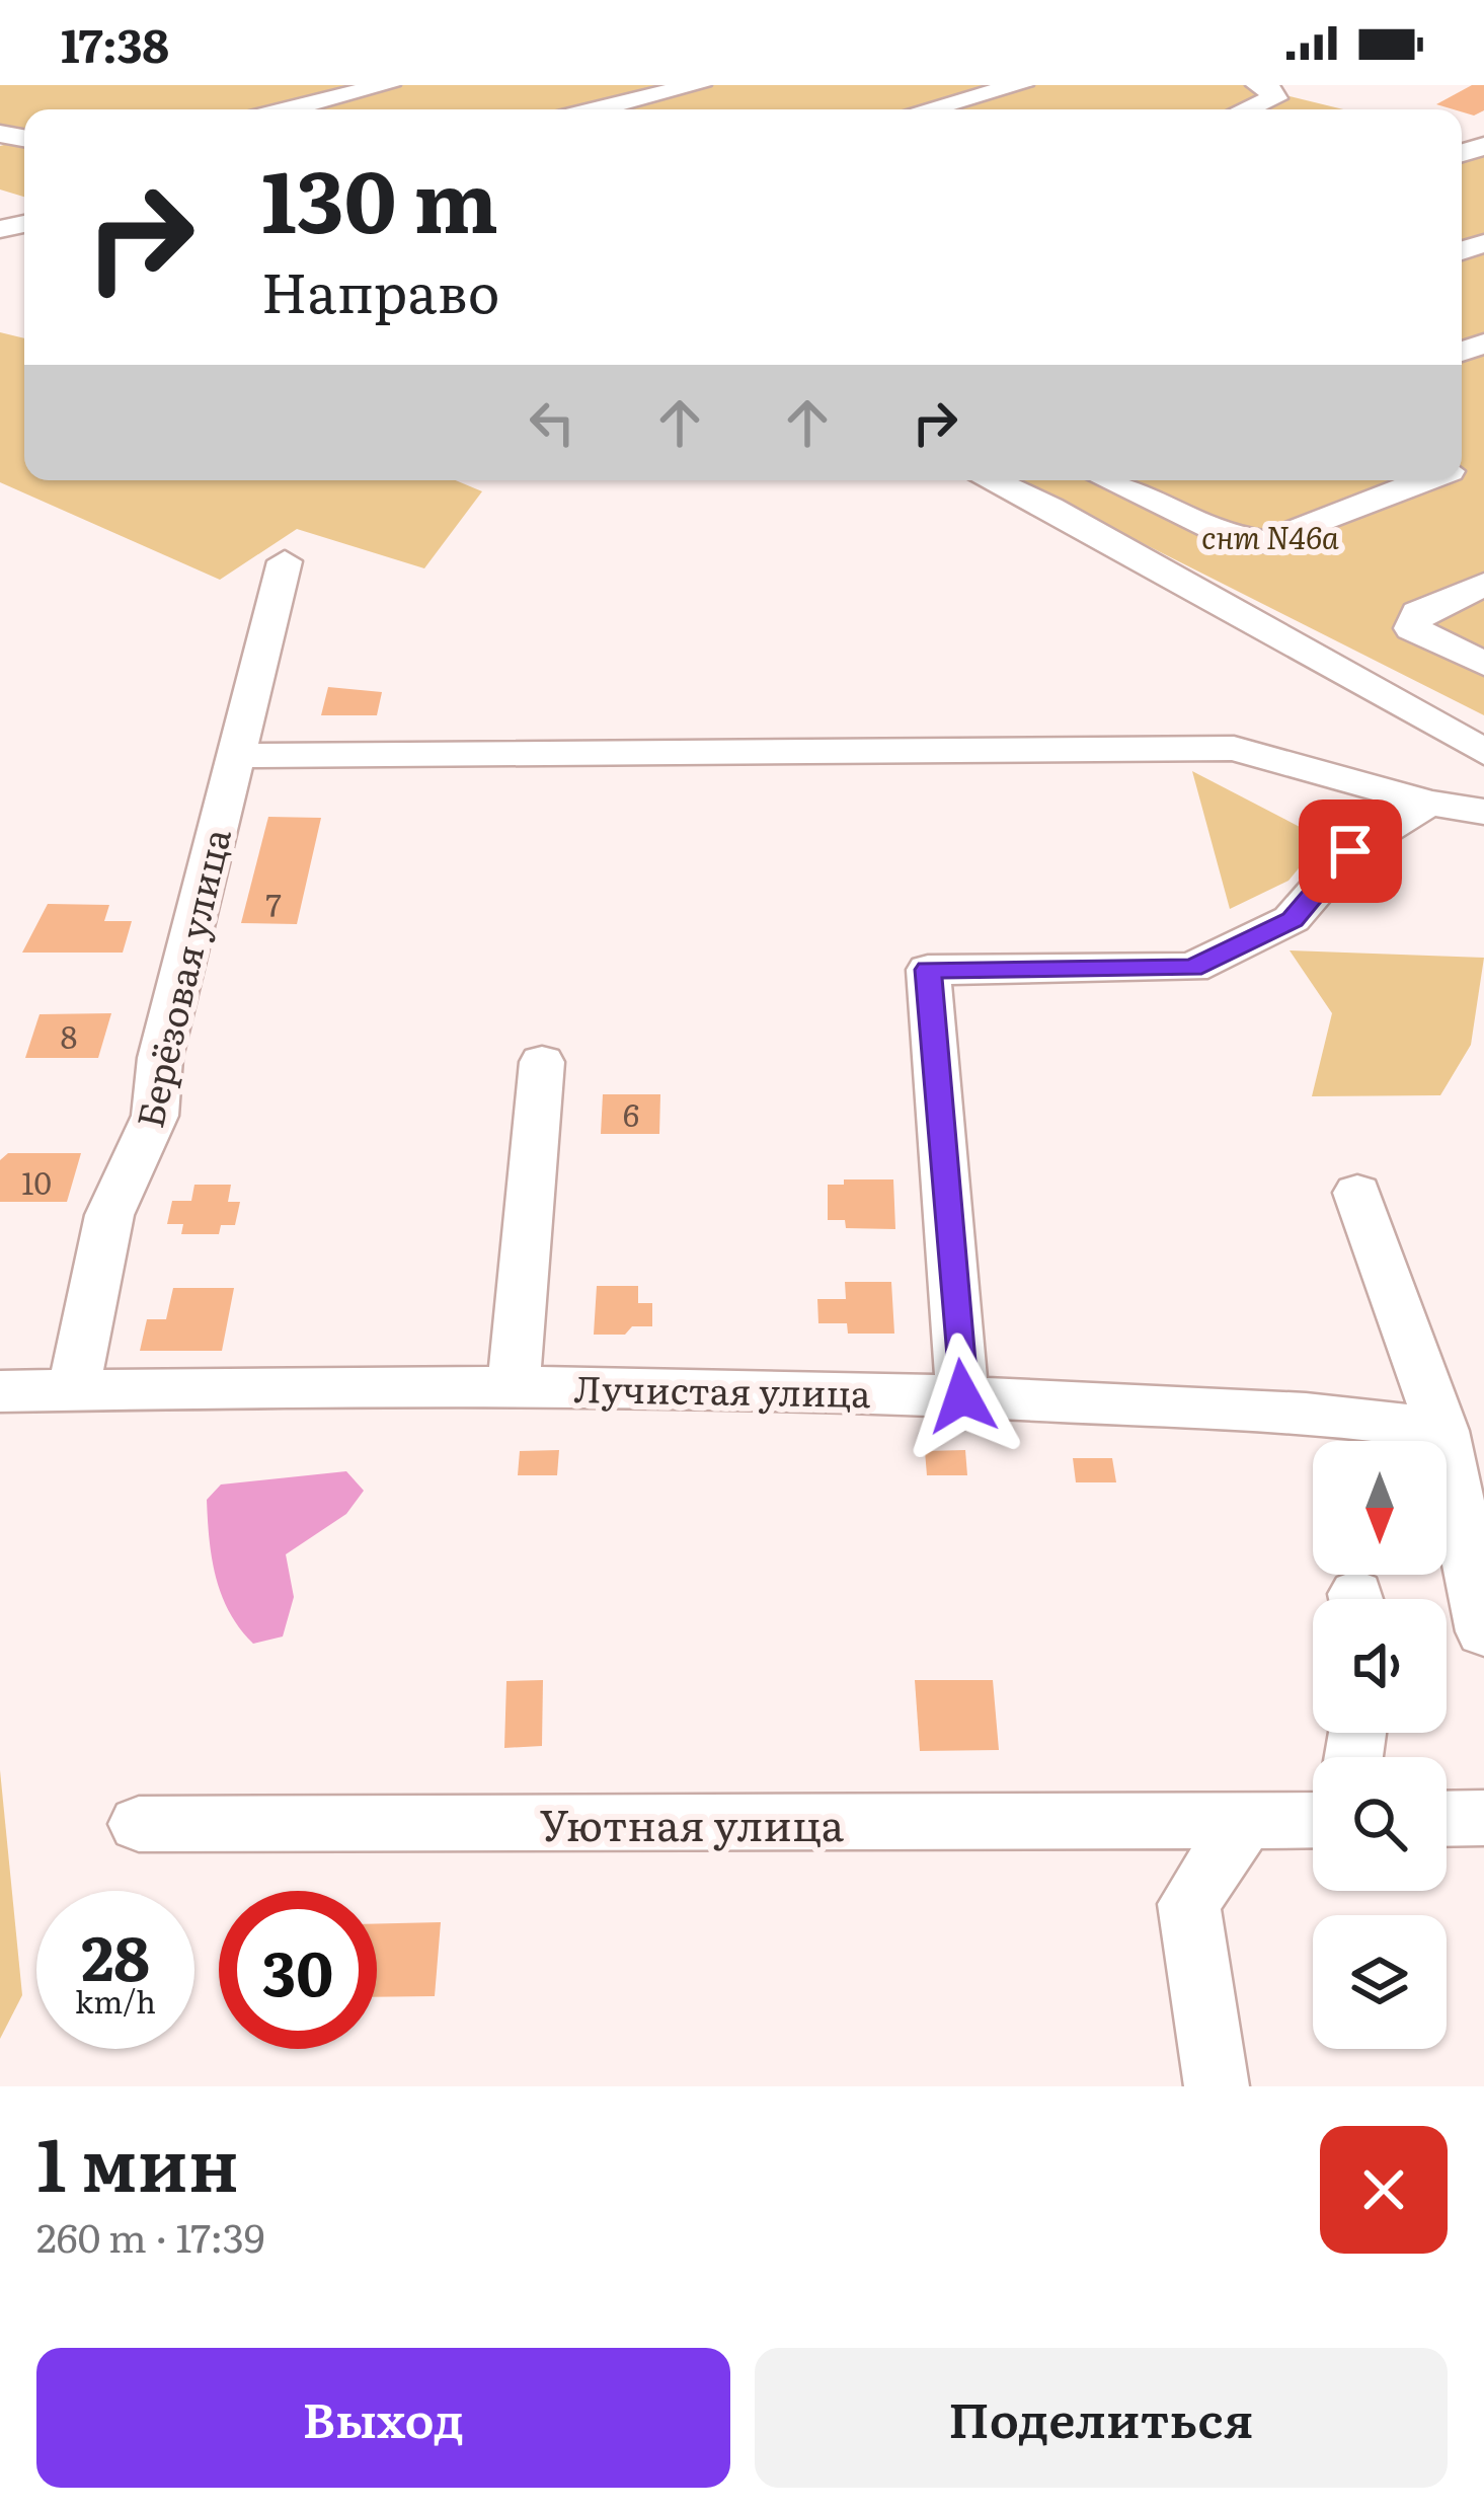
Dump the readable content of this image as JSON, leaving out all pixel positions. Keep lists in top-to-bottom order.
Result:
{
  "streets": {
    "street": ["Берёзовая улица", "Лучистая улица", "Уютная улица"]
  },
  "crossings": [
    ["Берёзовая улица", "Лучистая улица"]
  ],
  "parks": ["снт N46а"],
  "house_numbers": [
    "7",
    "8",
    "6",
    "10"
  ],
  "north": "bottom",
  "page": {
    "status": "17:38",
    "turn": ["130 m", "Направо"],
    "speed": "28 km/h",
    "limit": "30",
    "heading": ["1 мин", "260 m · 17:39"],
    "buttons": ["Выход", "Поделиться"]
  }
}
